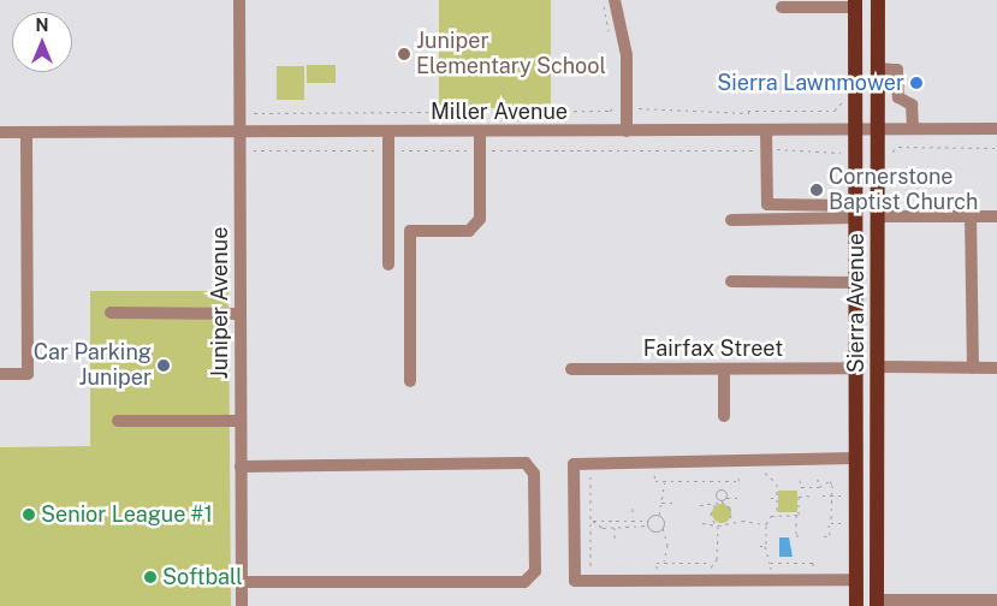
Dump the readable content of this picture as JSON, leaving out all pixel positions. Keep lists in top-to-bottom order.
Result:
{
  "streets": {
    "main road": ["Sierra Avenue"],
    "street": ["Miller Avenue", "Juniper Avenue", "Fairfax Street"]
  },
  "crossings": [
    ["Miller Avenue", "Juniper Avenue"],
    ["Miller Avenue", "Sierra Avenue"],
    ["Sierra Avenue", "Fairfax Street"]
  ],
  "places": [
    "Juniper Elementary School",
    "Sierra Lawnmower",
    "Cornerstone Baptist Church",
    "Car Parking Juniper",
    "Senior League #1",
    "Softball"
  ],
  "north": "top"
}
